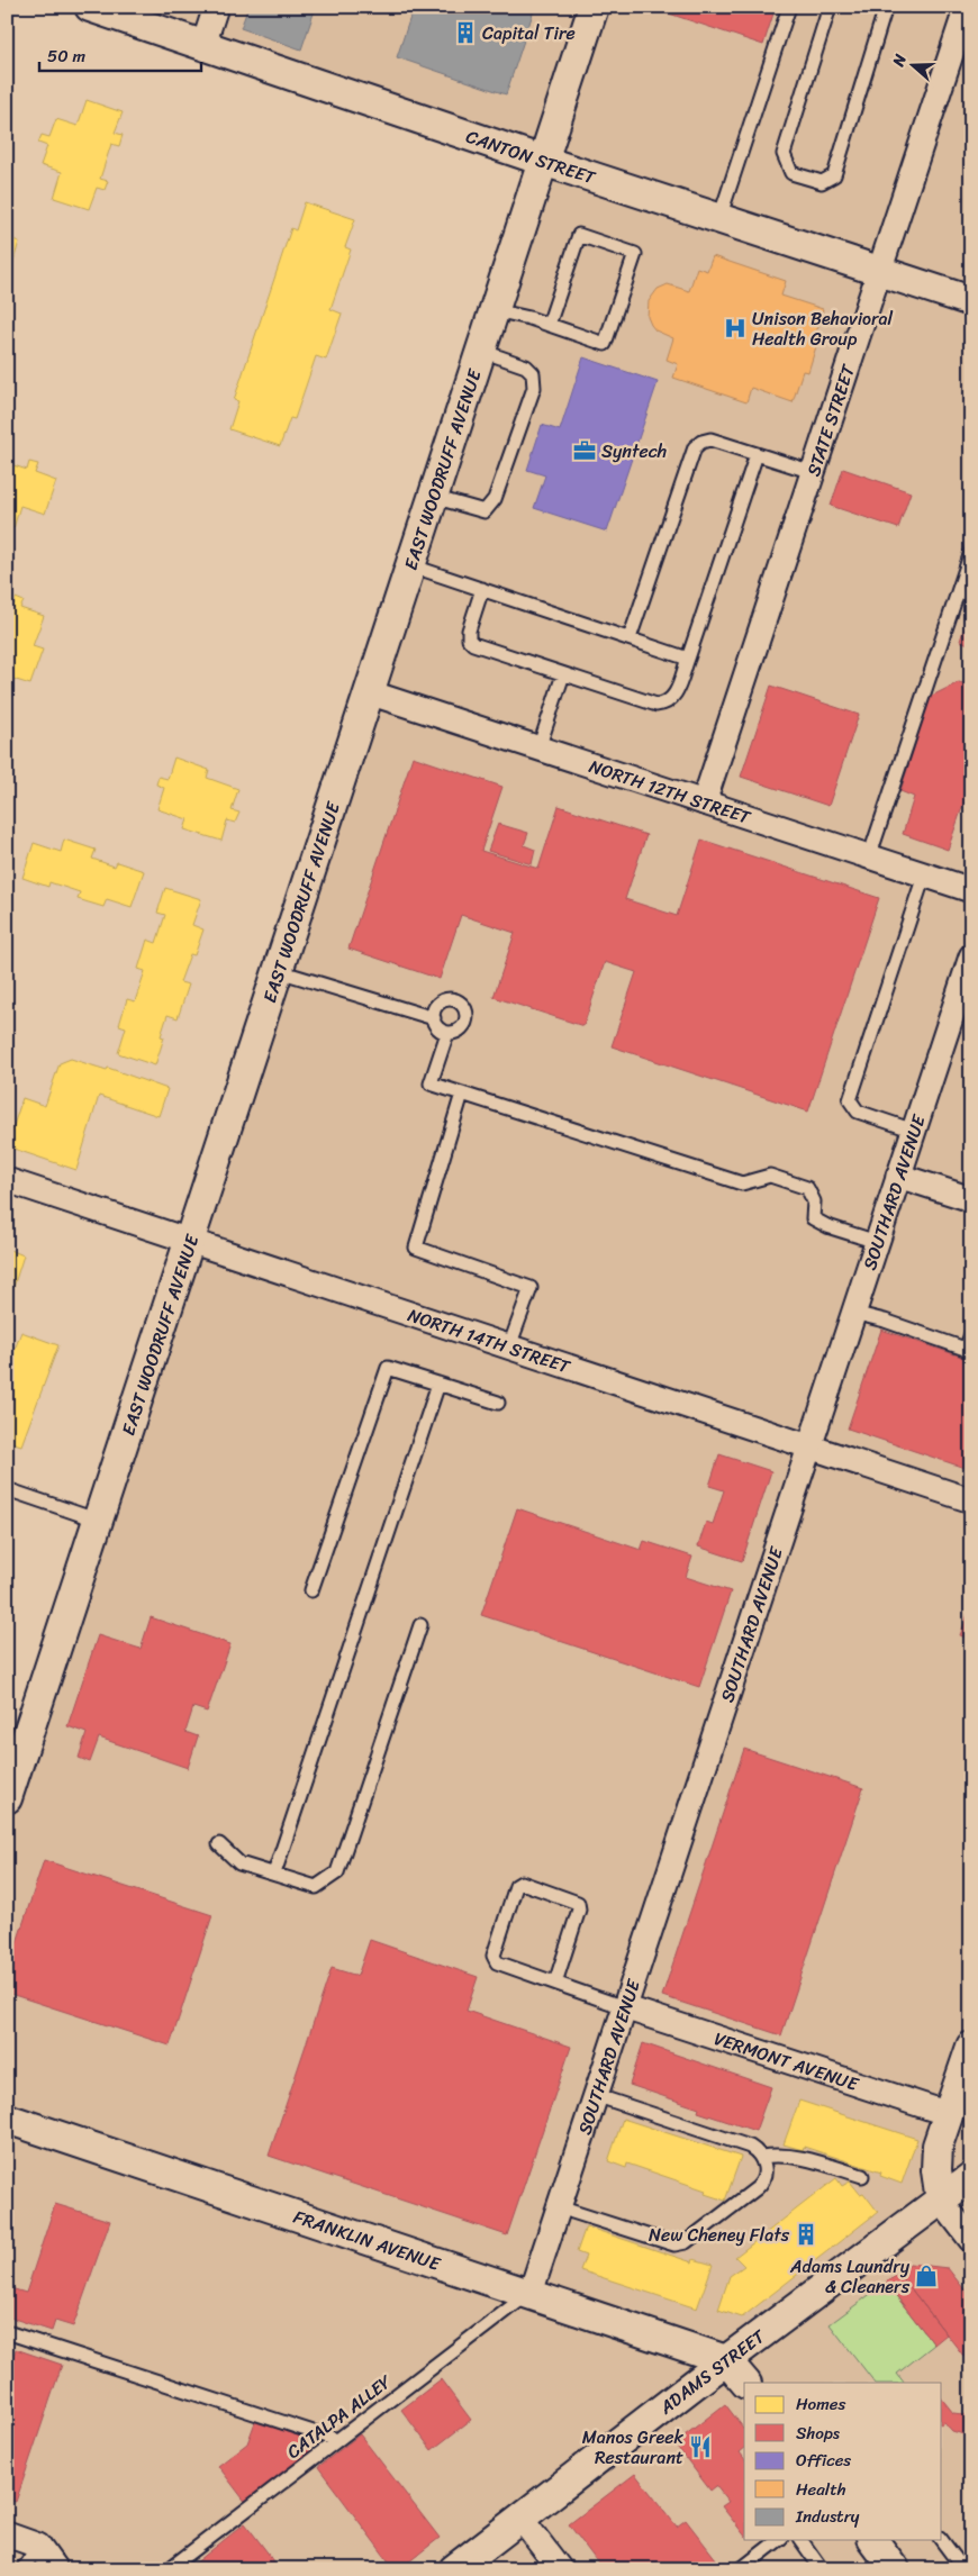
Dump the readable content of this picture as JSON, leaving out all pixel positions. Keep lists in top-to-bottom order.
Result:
{
  "streets": {
    "street": [
      "CANTON STREET",
      "STATE STREET",
      "EAST WOODRUFF AVENUE",
      "NORTH 12TH STREET",
      "SOUTHARD AVENUE",
      "NORTH 14TH STREET",
      "VERMONT AVENUE",
      "FRANKLIN AVENUE",
      "ADAMS STREET"
    ],
    "lane": ["CATALPA ALLEY"]
  },
  "crossings": [
    ["CANTON STREET", "STATE STREET"],
    ["CANTON STREET", "EAST WOODRUFF AVENUE"],
    ["STATE STREET", "NORTH 12TH STREET"],
    ["EAST WOODRUFF AVENUE", "NORTH 12TH STREET"],
    ["EAST WOODRUFF AVENUE", "NORTH 14TH STREET"],
    ["SOUTHARD AVENUE", "NORTH 14TH STREET"],
    ["SOUTHARD AVENUE", "VERMONT AVENUE"],
    ["SOUTHARD AVENUE", "FRANKLIN AVENUE"],
    ["SOUTHARD AVENUE", "CATALPA ALLEY"],
    ["FRANKLIN AVENUE", "ADAMS STREET"],
    ["FRANKLIN AVENUE", "CATALPA ALLEY"]
  ],
  "places": {
    "building": ["Capital Tire", "New Cheney Flats"],
    "hospital": ["Unison Behavioral Health Group"],
    "office": ["Syntech"],
    "shop": ["Adams Laundry & Cleaners"],
    "restaurant": ["Manos Greek Restaurant"]
  },
  "legend": [
    "Homes",
    "Shops",
    "Offices",
    "Health",
    "Industry"
  ],
  "scale_bar": "50 m",
  "north": "left"
}
